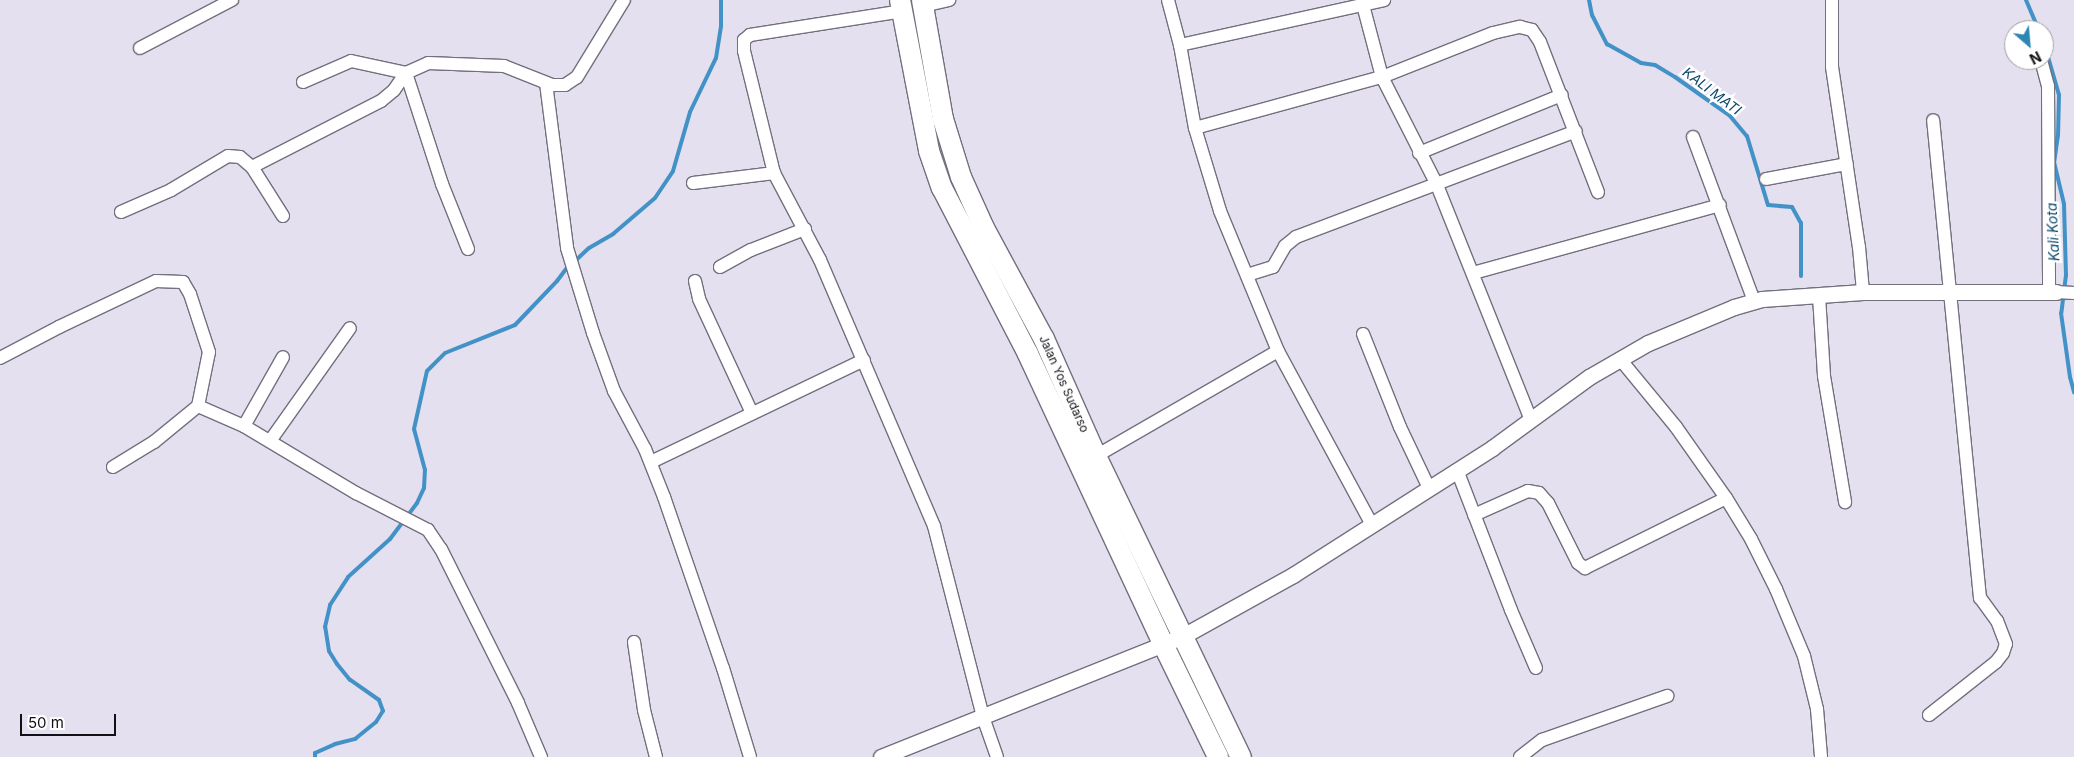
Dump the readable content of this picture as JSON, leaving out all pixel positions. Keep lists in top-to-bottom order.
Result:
{
  "streets": {
    "highway": ["Jalan Yos Sudarso"]
  },
  "water": ["KALI MATI", "Kali Kota"],
  "scale_bar": "50 m",
  "north": "bottom right"
}
